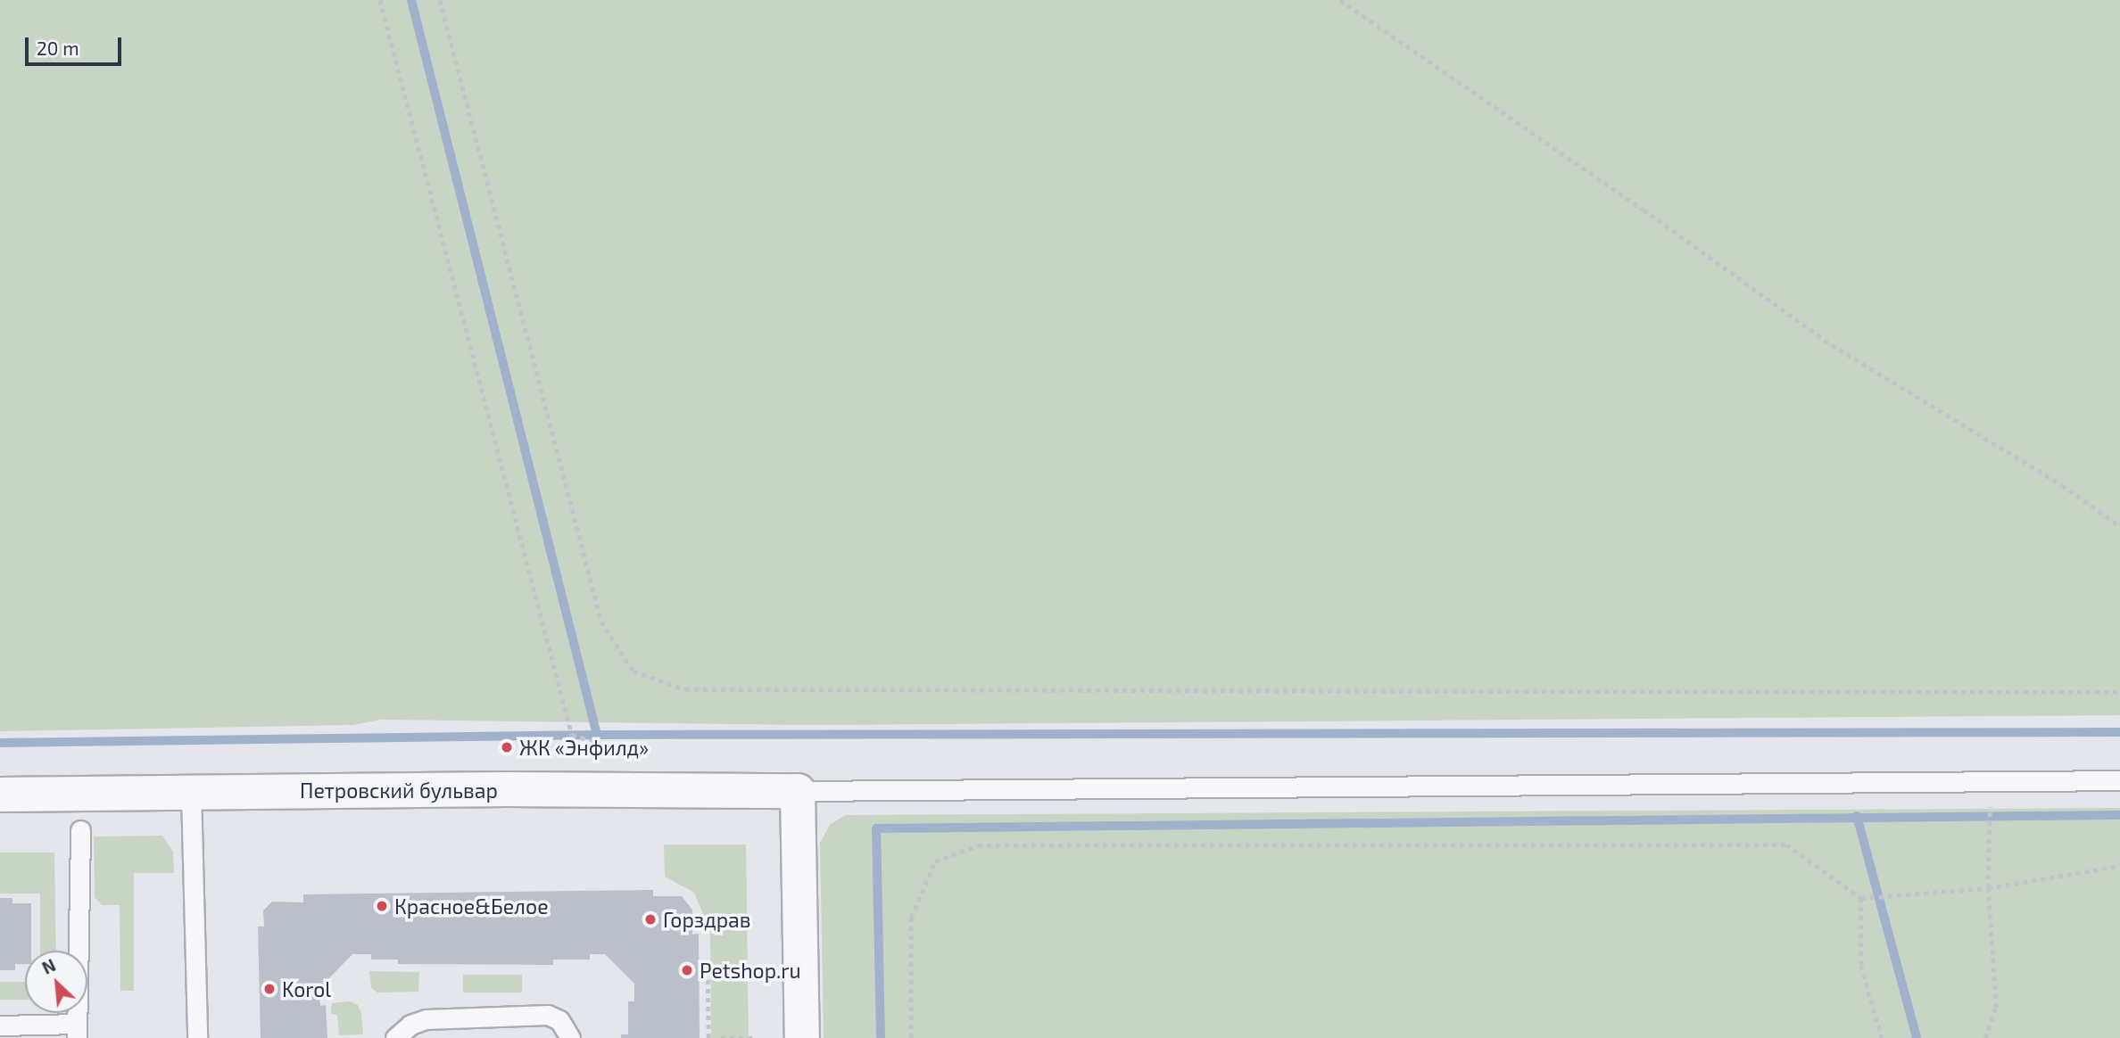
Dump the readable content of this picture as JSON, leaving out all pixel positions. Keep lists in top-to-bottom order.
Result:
{
  "streets": {
    "street": ["Петровский бульвар"]
  },
  "places": [
    "ЖК «Энфилд»",
    "Красное&Белое",
    "Горздрав",
    "Petshop.ru",
    "Korol"
  ],
  "scale_bar": "20 m",
  "north": "top left"
}
